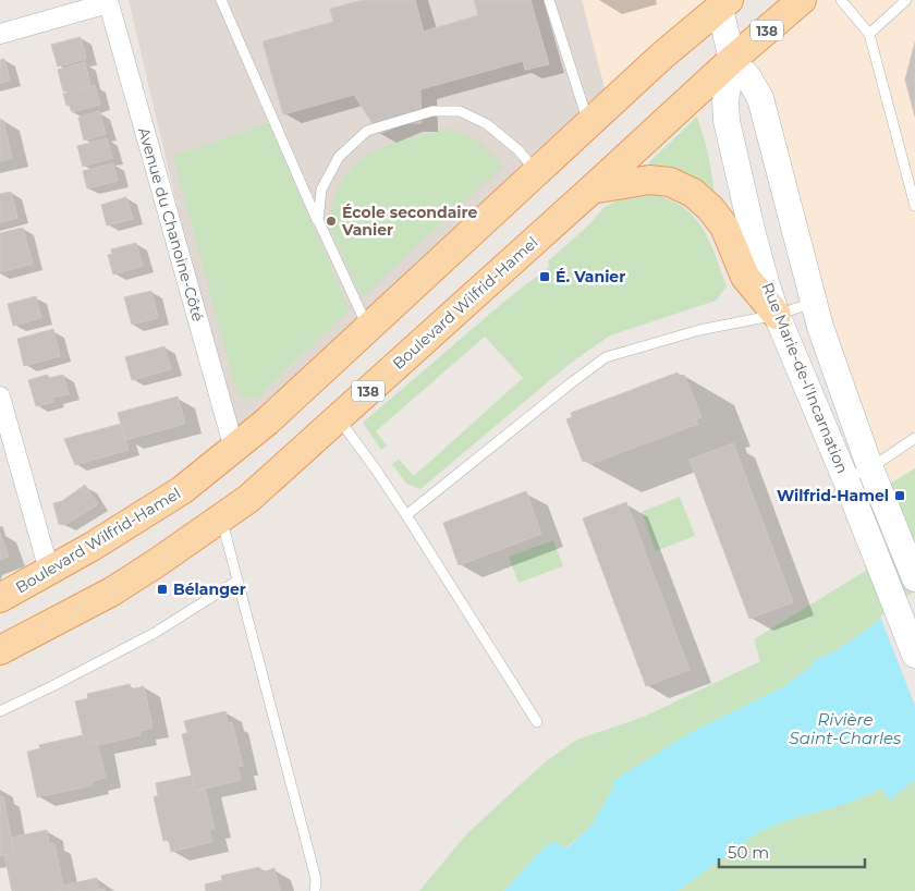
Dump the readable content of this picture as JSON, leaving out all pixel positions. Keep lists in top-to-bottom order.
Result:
{
  "streets": {
    "main road": ["138", "Boulevard Wilfrid-Hamel", "Rue Marie-de-l'Incarnation"],
    "street": ["Avenue du Chanoine-Côté"]
  },
  "crossings": [
    ["Avenue du Chanoine-Côté", "Boulevard Wilfrid-Hamel"],
    ["Boulevard Wilfrid-Hamel", "Rue Marie-de-l'Incarnation"]
  ],
  "water": ["Rivière Saint-Charles"],
  "places": {
    "other": ["École secondaire Vanier"],
    "transit": ["É. Vanier", "Wilfrid-Hamel", "Bélanger"]
  },
  "scale_bar": "50 m"
}
